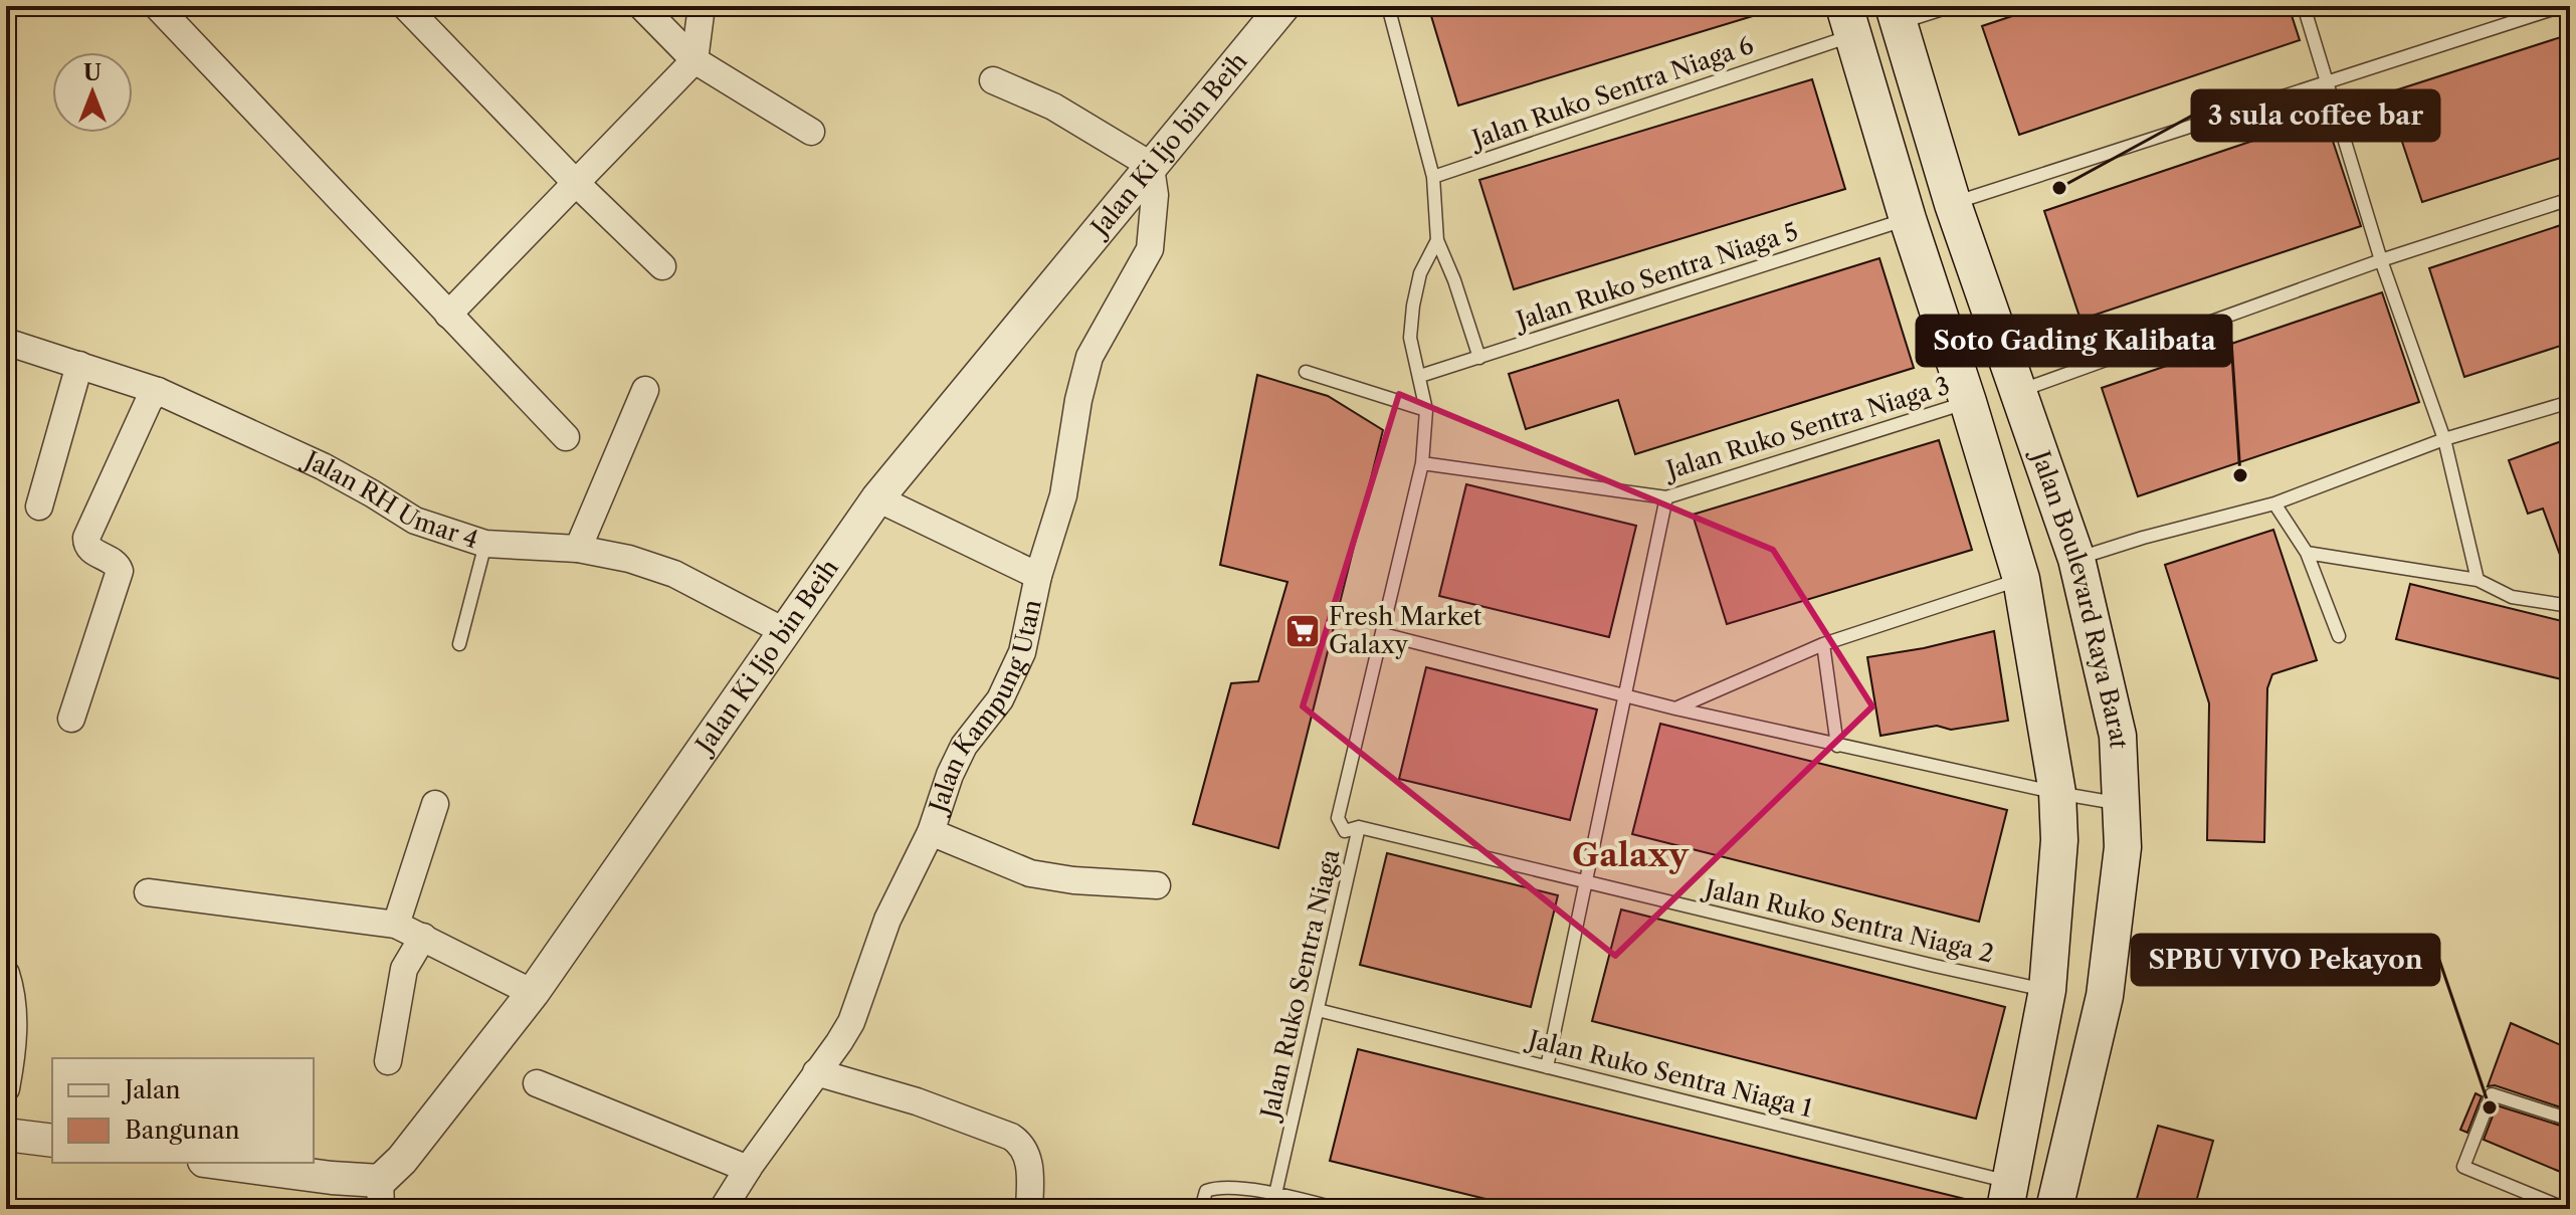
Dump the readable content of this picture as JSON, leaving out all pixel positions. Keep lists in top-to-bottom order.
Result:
{
  "streets": {
    "main road": ["Jalan Boulevard Raya Barat"],
    "street": ["Jalan Ki Ijo bin Beih", "Jalan RH Umar 4", "Jalan Kampung Utan"],
    "lane": [
      "Jalan Ruko Sentra Niaga 6",
      "Jalan Ruko Sentra Niaga 5",
      "Jalan Ruko Sentra Niaga 3",
      "Jalan Ruko Sentra Niaga 2",
      "Jalan Ruko Sentra Niaga",
      "Jalan Ruko Sentra Niaga 1"
    ]
  },
  "crossings": [
    ["Jalan Ruko Sentra Niaga 6", "Jalan Boulevard Raya Barat"],
    ["Jalan Ruko Sentra Niaga 6", "Jalan Ruko Sentra Niaga"],
    ["Jalan Ki Ijo bin Beih", "Jalan RH Umar 4"],
    ["Jalan Ki Ijo bin Beih", "Jalan Kampung Utan"],
    ["Jalan Ruko Sentra Niaga 5", "Jalan Boulevard Raya Barat"],
    ["Jalan Ruko Sentra Niaga 5", "Jalan Ruko Sentra Niaga"],
    ["Jalan Ruko Sentra Niaga 3", "Jalan Boulevard Raya Barat"],
    ["Jalan Ruko Sentra Niaga 3", "Jalan Ruko Sentra Niaga"],
    ["Jalan Boulevard Raya Barat", "Jalan Ruko Sentra Niaga 2"],
    ["Jalan Boulevard Raya Barat", "Jalan Ruko Sentra Niaga 1"],
    ["Jalan Ruko Sentra Niaga 2", "Jalan Ruko Sentra Niaga"],
    ["Jalan Ruko Sentra Niaga", "Jalan Ruko Sentra Niaga 1"]
  ],
  "districts": ["Galaxy"],
  "places": {
    "other": ["3 sula coffee bar", "Soto Gading Kalibata", "SPBU VIVO Pekayon"],
    "supermarket": ["Fresh Market Galaxy"]
  },
  "legend": ["Jalan", "Bangunan"],
  "north": "top"
}
